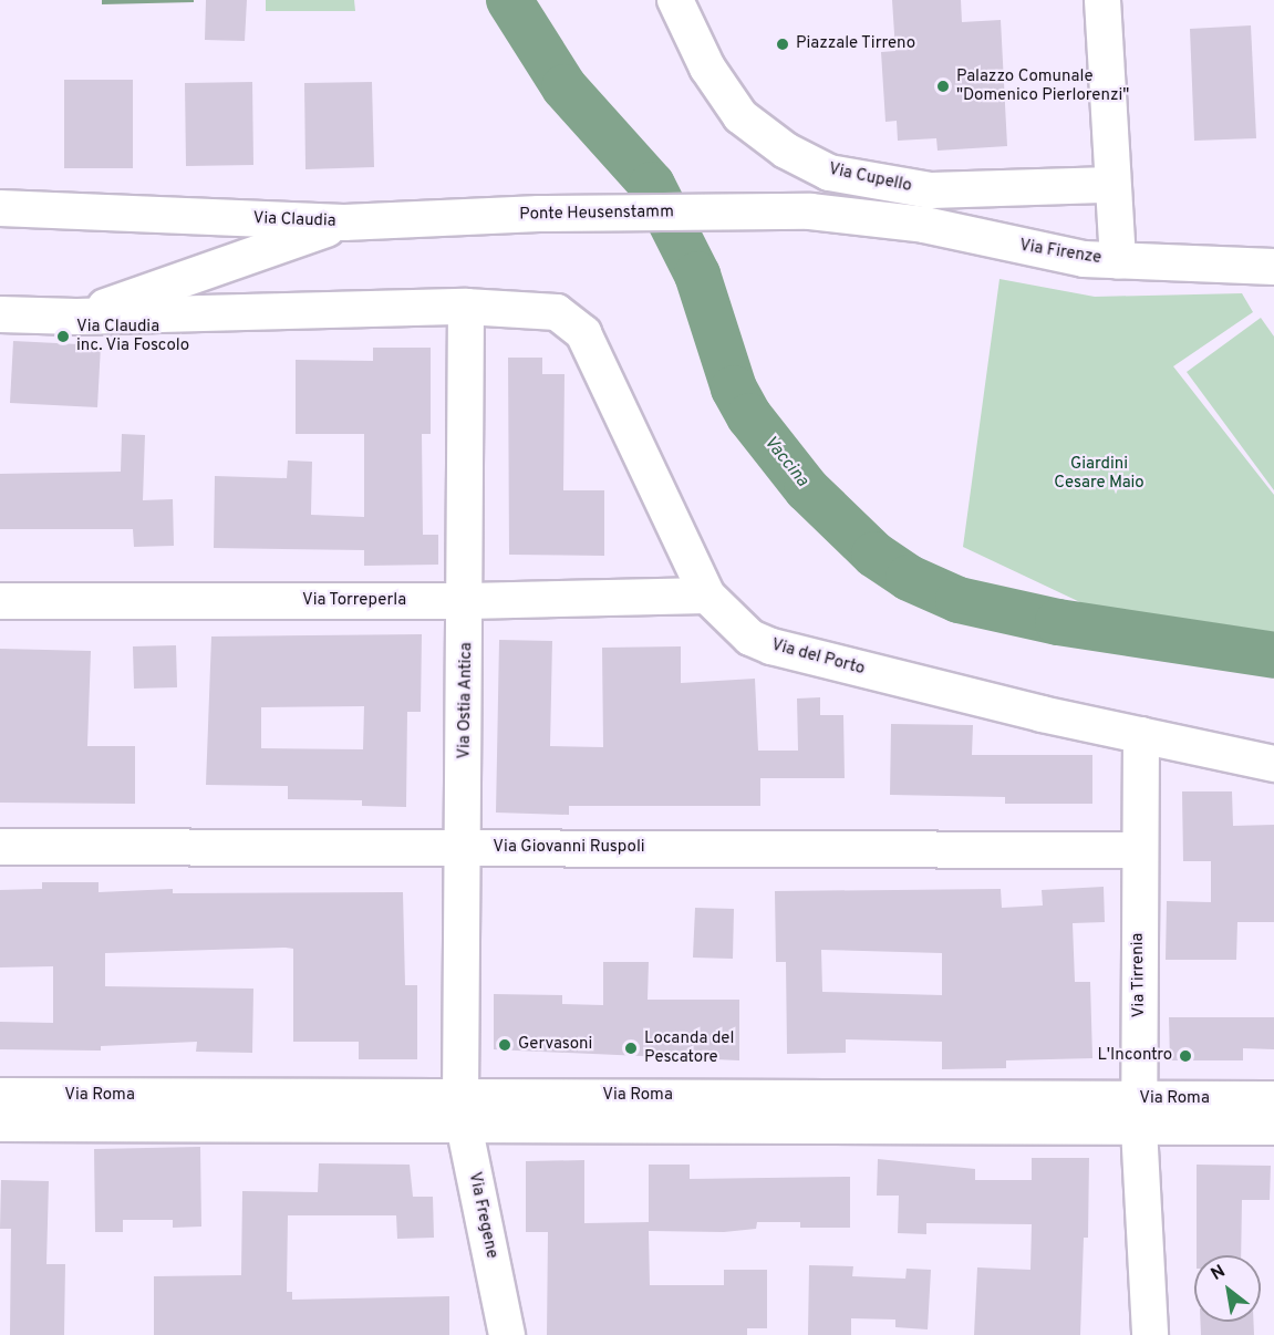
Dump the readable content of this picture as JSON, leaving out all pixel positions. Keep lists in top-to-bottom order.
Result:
{
  "streets": {
    "street": [
      "Via Cupello",
      "Ponte Heusenstamm",
      "Via Claudia",
      "Via Firenze",
      "Via Torreperla",
      "Via del Porto",
      "Via Ostia Antica",
      "Via Giovanni Ruspoli",
      "Via Tirrenia",
      "Via Roma",
      "Via Fregene"
    ]
  },
  "crossings": [
    ["Ponte Heusenstamm", "Via Claudia"],
    ["Ponte Heusenstamm", "Via Firenze"],
    ["Via Claudia", "Via del Porto"],
    ["Via Claudia", "Via Ostia Antica"],
    ["Via Torreperla", "Via del Porto"],
    ["Via Torreperla", "Via Ostia Antica"],
    ["Via del Porto", "Via Ostia Antica"],
    ["Via del Porto", "Via Tirrenia"],
    ["Via Ostia Antica", "Via Giovanni Ruspoli"],
    ["Via Ostia Antica", "Via Roma"],
    ["Via Ostia Antica", "Via Fregene"],
    ["Via Giovanni Ruspoli", "Via Tirrenia"],
    ["Via Tirrenia", "Via Roma"],
    ["Via Roma", "Via Fregene"]
  ],
  "water": ["Vaccina"],
  "parks": ["Giardini Cesare Maio"],
  "places": [
    "Piazzale Tirreno",
    "Palazzo Comunale \"Domenico Pierlorenzi\"",
    "Via Claudia inc. Via Foscolo",
    "Gervasoni",
    "Locanda del Pescatore",
    "L'Incontro"
  ],
  "north": "top left"
}
